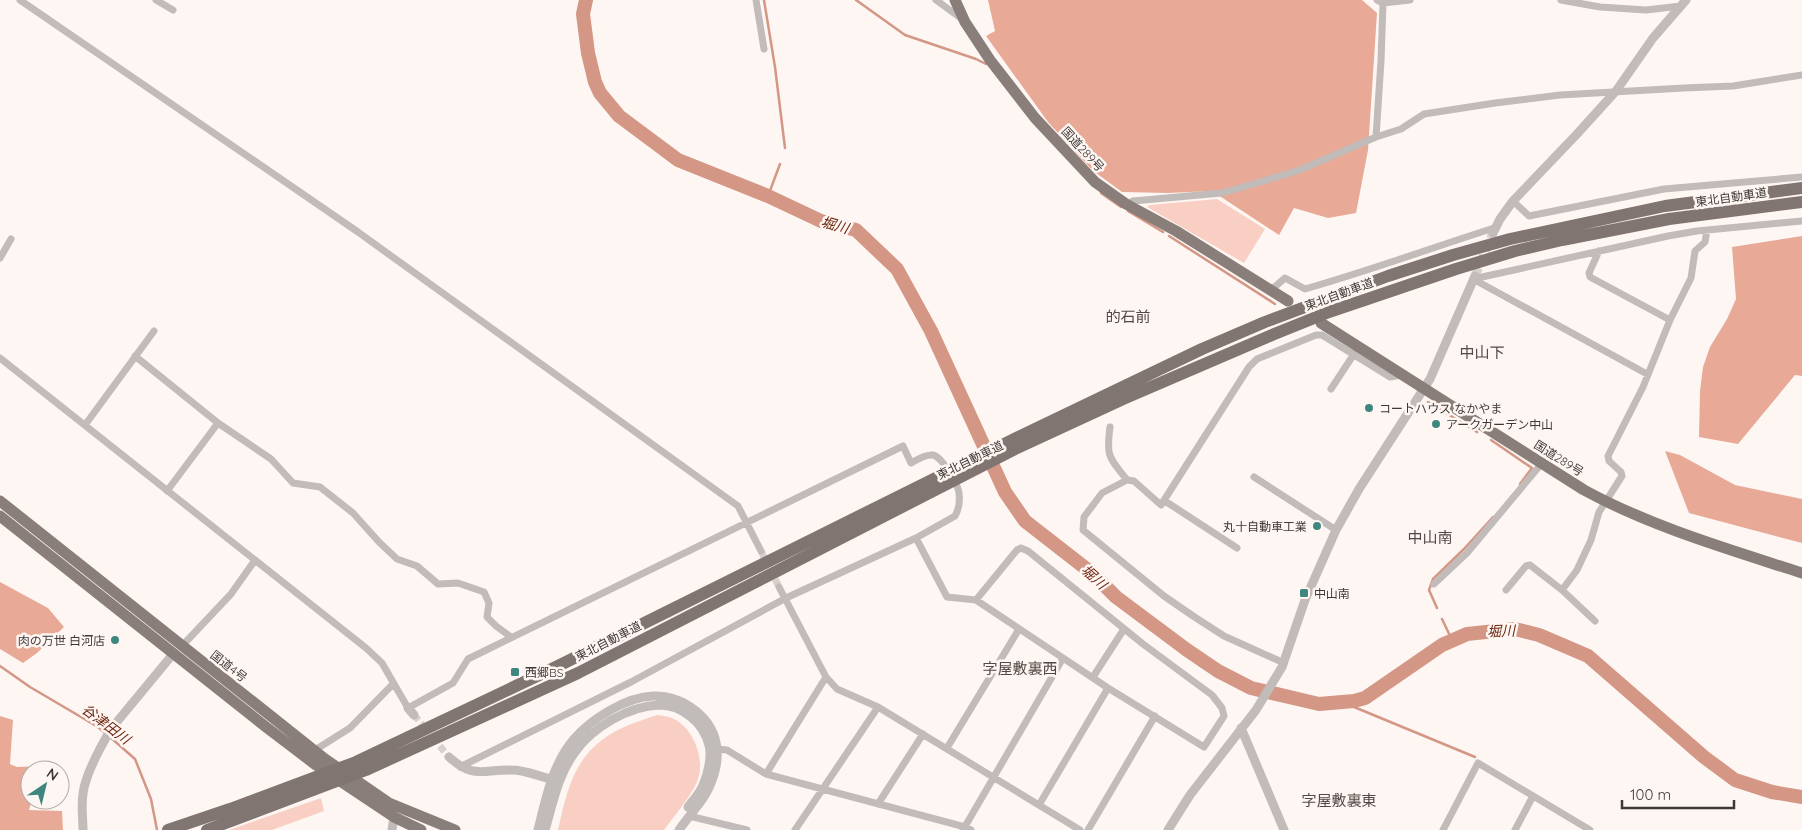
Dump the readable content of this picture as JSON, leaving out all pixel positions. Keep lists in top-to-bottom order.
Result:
{
  "streets": {
    "highway": ["国道289号", "東北自動車道", "国道4号"]
  },
  "districts": [
    "的石前",
    "中山下",
    "中山南",
    "字屋敷裏西",
    "字屋敷裏東"
  ],
  "water": ["堀川", "谷津田川"],
  "places": {
    "other": [
      "コートハウス なかやま",
      "アークガーデン中山",
      "丸十自動車工業",
      "肉の万世 白河店"
    ],
    "transit": ["中山南", "西郷BS"]
  },
  "scale_bar": "100 m",
  "north": "top right"
}
